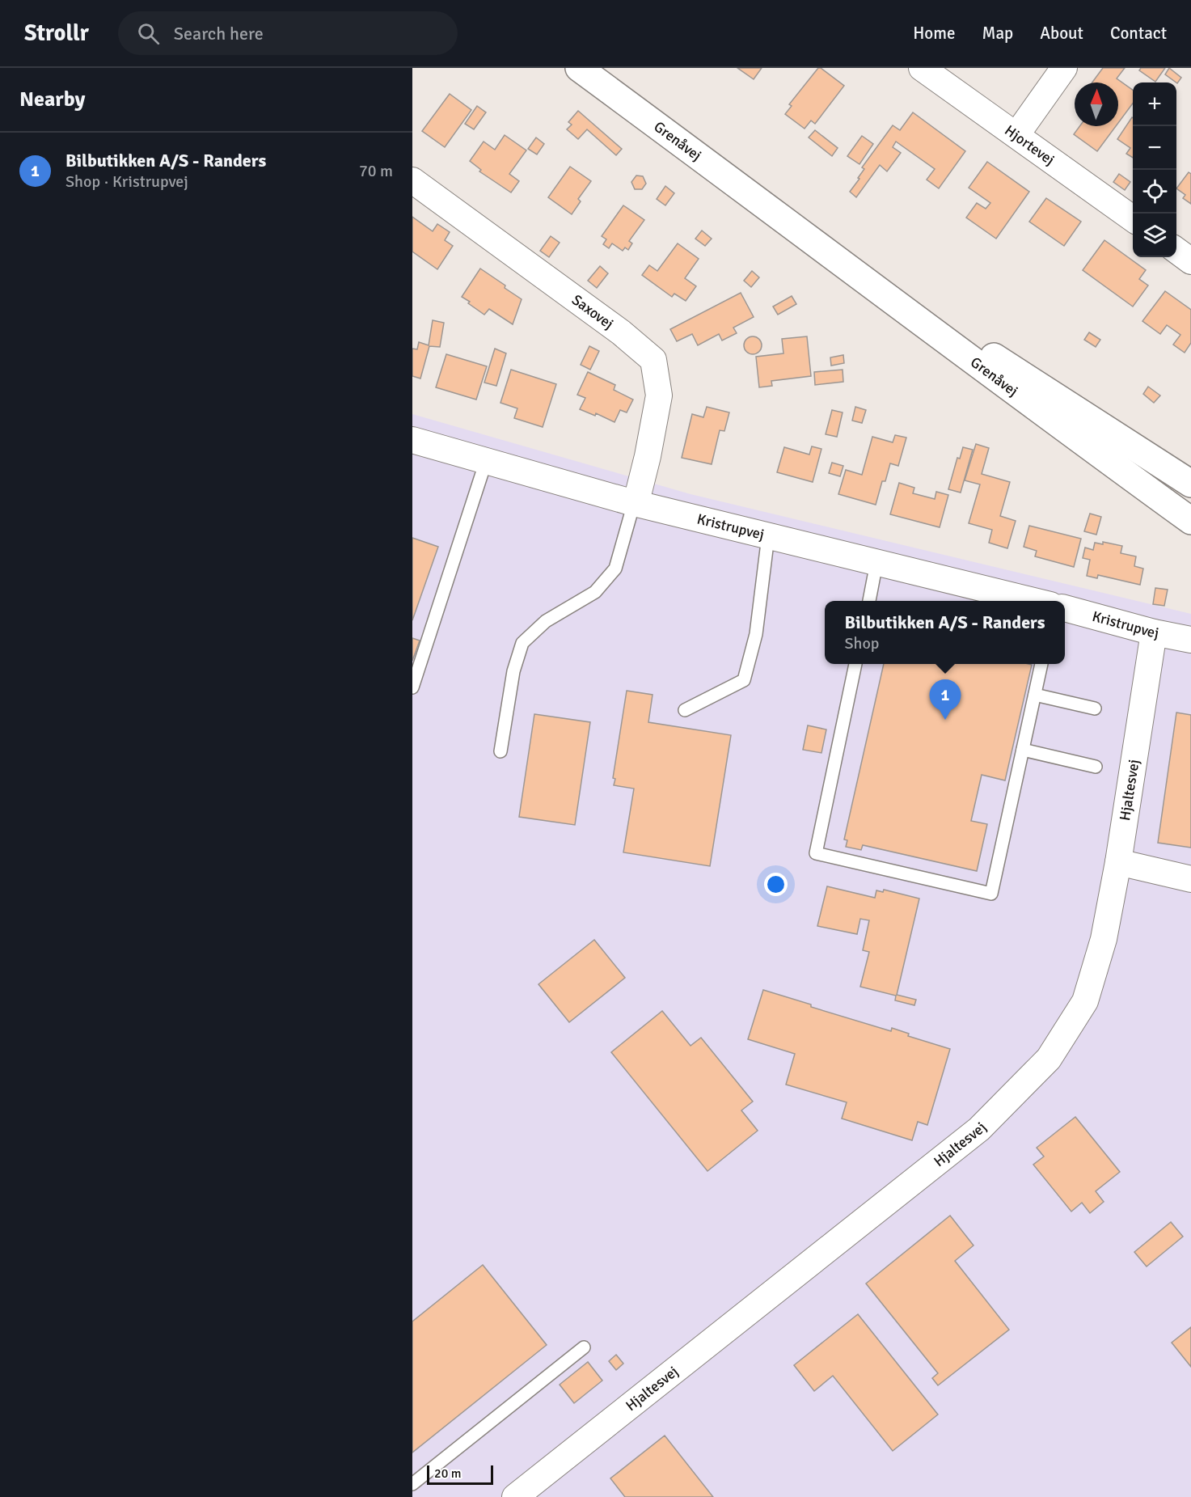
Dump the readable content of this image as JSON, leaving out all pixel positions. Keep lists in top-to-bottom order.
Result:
{
  "streets": {
    "street": [
      "Grenåvej",
      "Hjortevej",
      "Saxovej",
      "Kristrupvej",
      "Hjaltesvej"
    ]
  },
  "crossings": [
    ["Saxovej", "Kristrupvej"],
    ["Kristrupvej", "Hjaltesvej"]
  ],
  "scale_bar": "20 m",
  "north": "top",
  "page": {
    "header": "Strollr",
    "search": "Search here",
    "nav": [
      "Home",
      "Map",
      "About",
      "Contact"
    ],
    "heading": "Nearby",
    "map_buttons": ["+", "−"],
    "list": [
      {
        "mark": "1",
        "name": "Bilbutikken A/S - Randers",
        "note": "Shop · Kristrupvej",
        "value": "70 m"
      }
    ],
    "popup": ["Bilbutikken A/S - Randers", "Shop"],
    "pins": "1",
    "scale": "20 m"
  }
}
